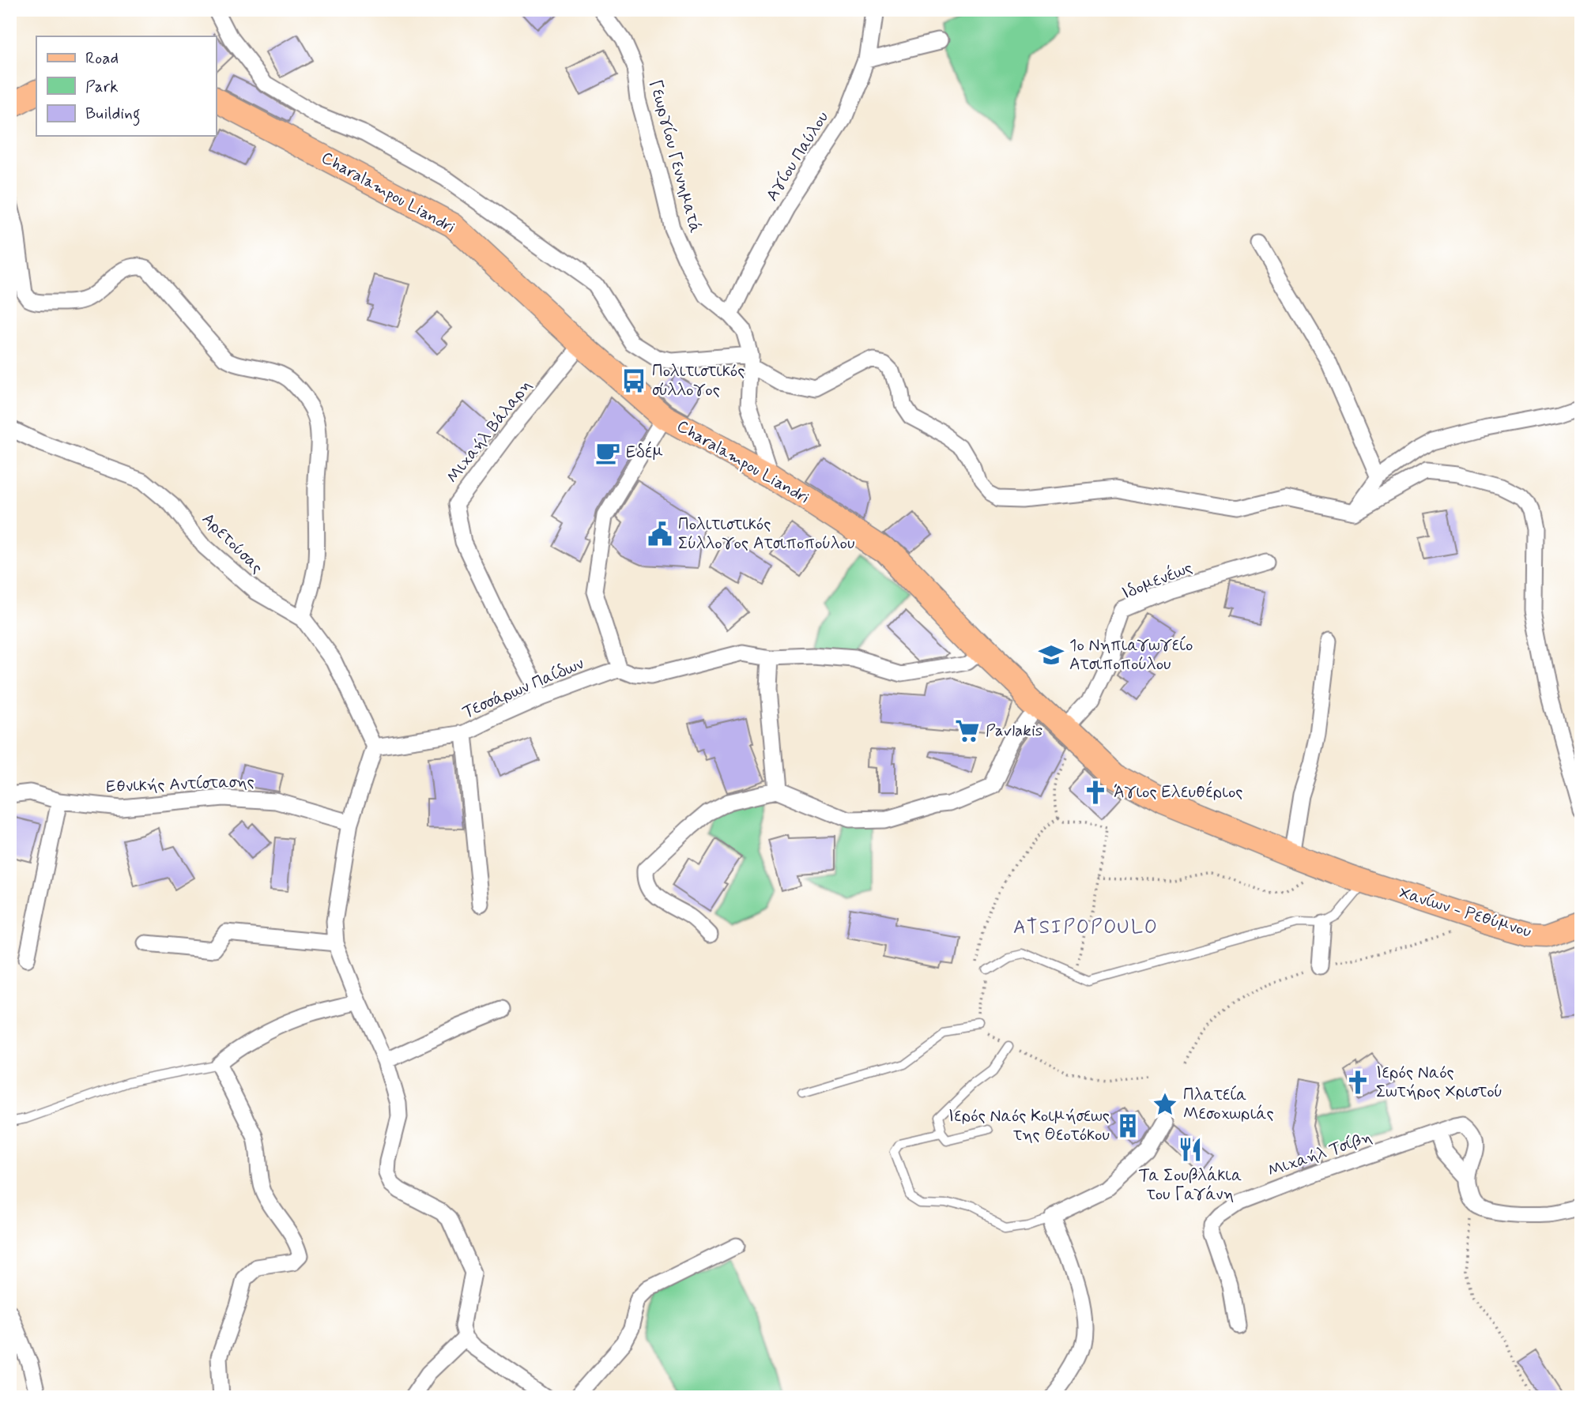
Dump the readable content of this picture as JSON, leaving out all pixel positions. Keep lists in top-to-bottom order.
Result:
{
  "streets": {
    "main road": ["Charalampou Liandri", "Χανίων - Ρεθύμνου"],
    "street": [
      "Γεωργίου Γεννηματά",
      "Αγίου Παύλου",
      "Μιχαήλ Βάλαρη",
      "Αρετούσας",
      "Ιδομενέως",
      "Τεσσάρων Παίδων",
      "Εθνικής Αντίστασης",
      "Μιχαήλ Τσίβη"
    ]
  },
  "crossings": [
    ["Γεωργίου Γεννηματά", "Αγίου Παύλου"],
    ["Charalampou Liandri", "Μιχαήλ Βάλαρη"],
    ["Charalampou Liandri", "Ιδομενέως"],
    ["Charalampou Liandri", "Χανίων - Ρεθύμνου"],
    ["Μιχαήλ Βάλαρη", "Τεσσάρων Παίδων"],
    ["Αρετούσας", "Τεσσάρων Παίδων"]
  ],
  "districts": ["ATSIPOPOULO"],
  "places": {
    "bus stop": ["Πολιτιστικός σύλλογος"],
    "cafe": ["Εδέμ"],
    "public building": ["Πολιτιστικός Σύλλογος Ατσιποπούλου"],
    "school or university": ["1ο Νηπιαγωγείο Ατσιποπούλου"],
    "supermarket": ["Pavlakis"],
    "church": ["Άγιος Ελευθέριος", "Ιερός Ναός Σωτήρος Χριστού"],
    "place": ["Πλατεία Μεσοχωριάς"],
    "building": ["Ιερός Ναός Κοιμήσεως της Θεοτόκου"],
    "restaurant": ["Τα Σουβλάκια του Γαγάνη"]
  },
  "legend": ["Road", "Park", "Building"]
}
